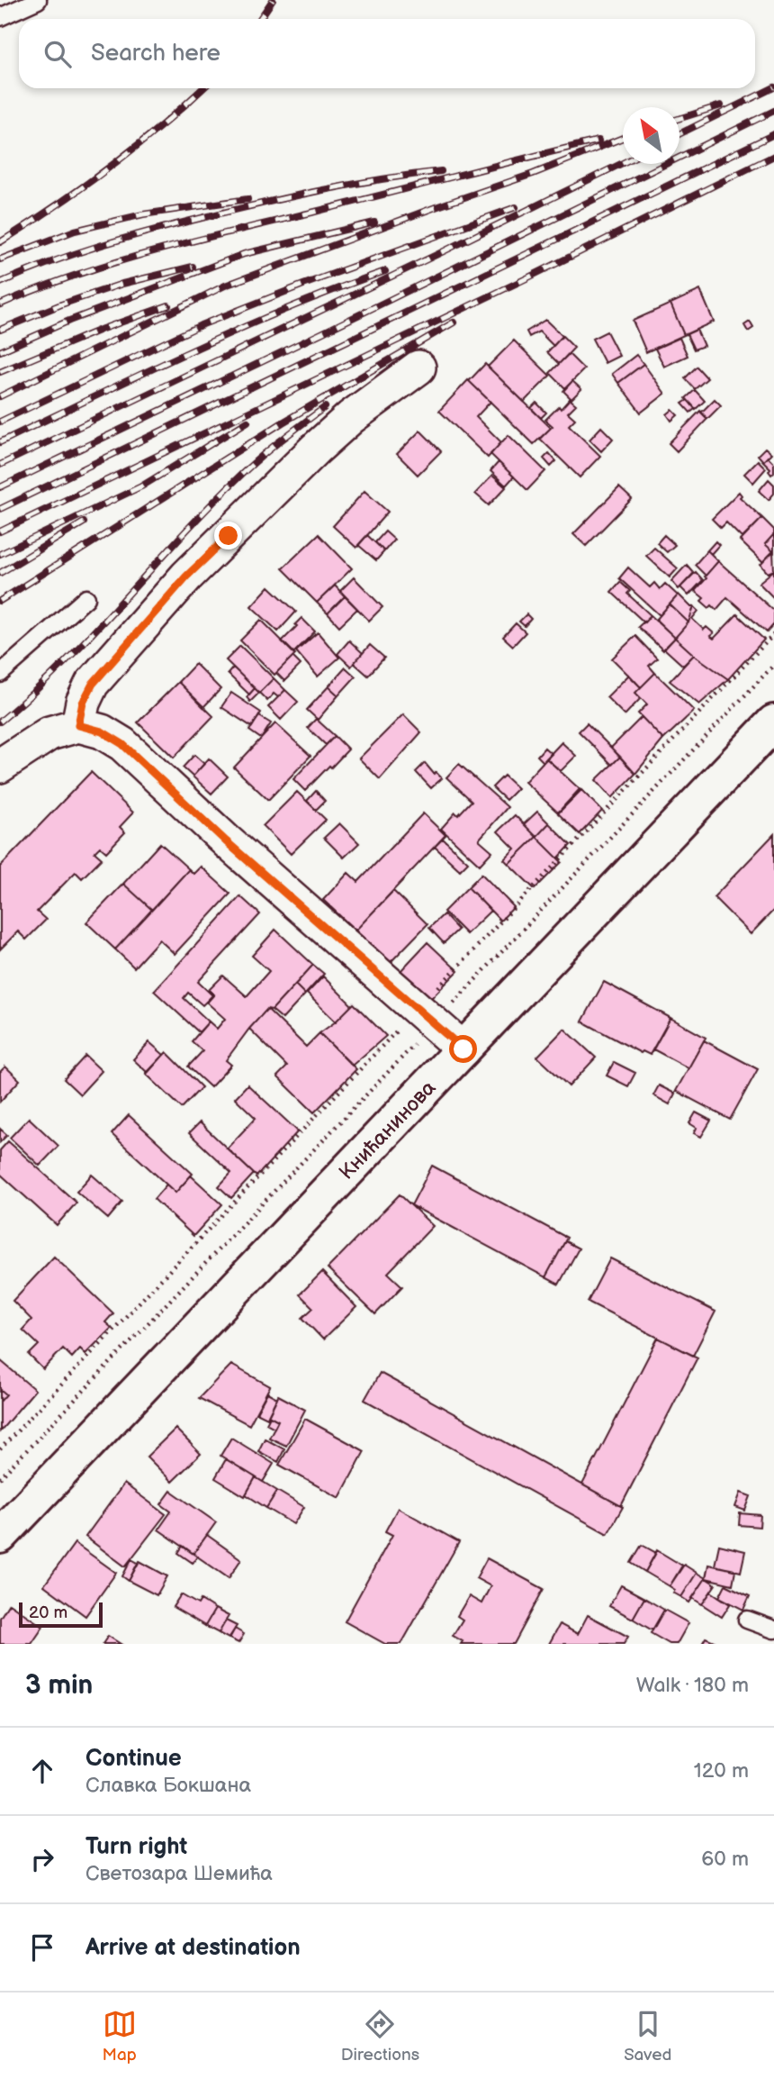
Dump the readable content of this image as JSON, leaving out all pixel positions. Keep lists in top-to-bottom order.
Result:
{
  "streets": {
    "main road": ["Книћанинова"]
  },
  "scale_bar": "20 m",
  "north": "top left",
  "page": {
    "search": "Search here",
    "scale": "20 m",
    "heading": ["3 min", "Walk · 180 m"],
    "list": [
      ["Continue", "Славка Бокшана", "120 m"],
      ["Turn right", "Светозара Шемића", "60 m"],
      "Arrive at destination"
    ],
    "nav": ["Map", "Directions", "Saved"]
  }
}
